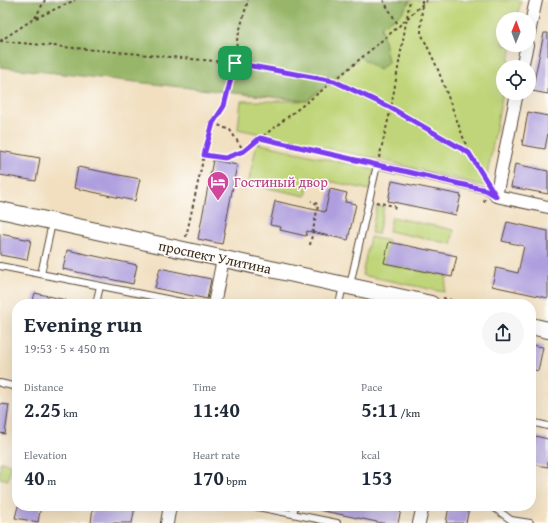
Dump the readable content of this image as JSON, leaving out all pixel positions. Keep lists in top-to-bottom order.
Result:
{
  "streets": {
    "street": ["проспект Улитина"]
  },
  "places": {
    "hotel": ["Гостиный двор"]
  },
  "north": "top",
  "page": {
    "heading": ["Evening run", "19:53 · 5 × 450 m"],
    "stats": [
      ["Distance", "2.25 km"],
      ["Time", "11:40"],
      ["Pace", "5:11 /km"],
      ["Elevation", "40 m"],
      ["Heart rate", "170 bpm"],
      ["kcal", "153"]
    ]
  }
}
